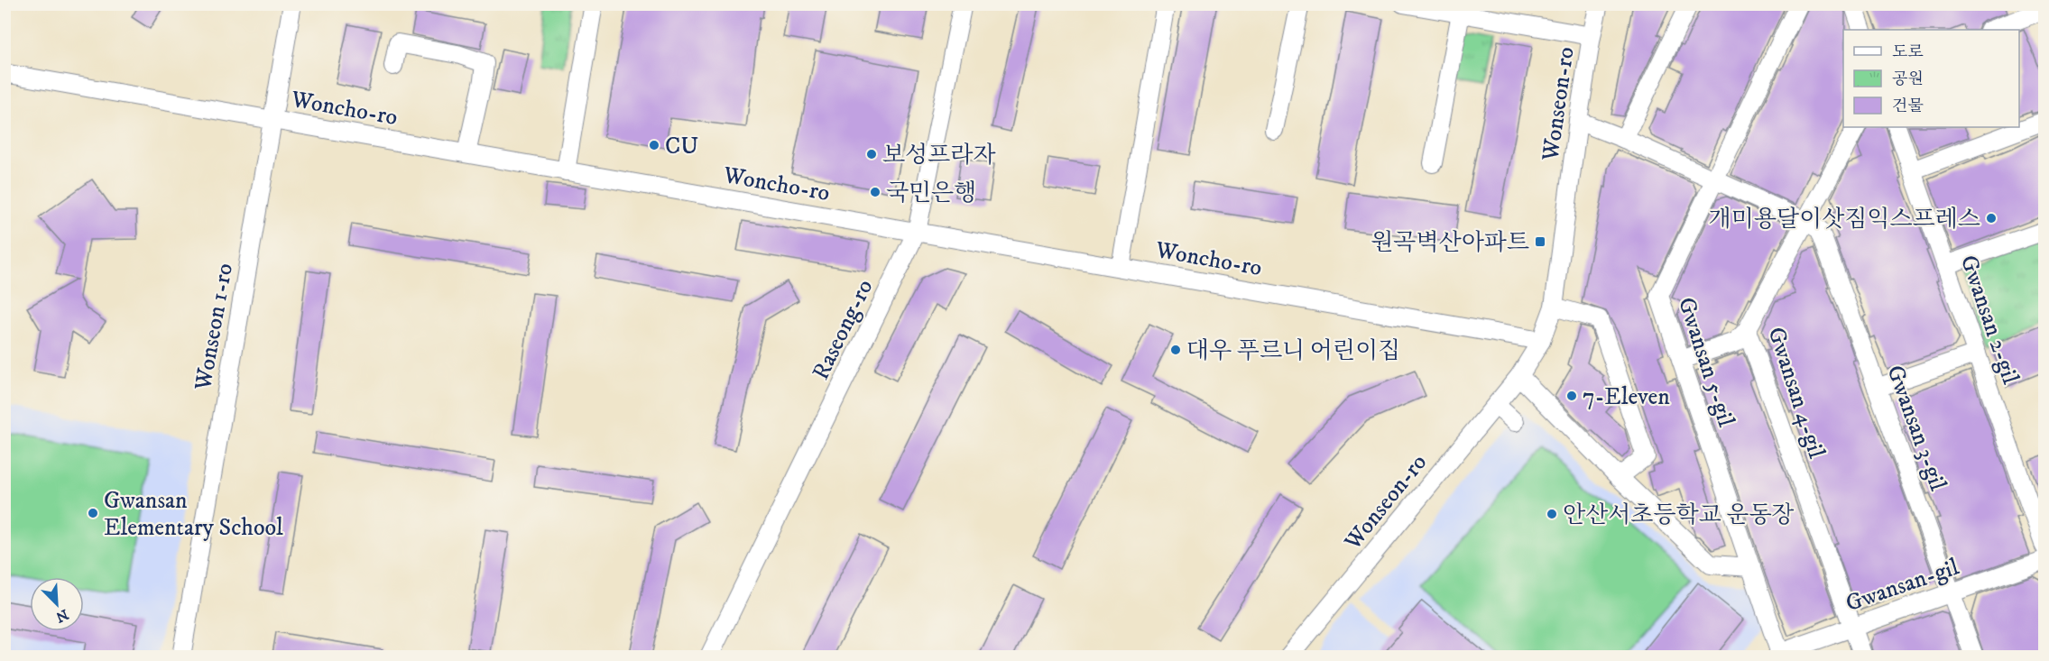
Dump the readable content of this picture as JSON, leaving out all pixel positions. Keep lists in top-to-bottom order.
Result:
{
  "streets": {
    "street": [
      "Wonseon-ro",
      "Woncho-ro",
      "Gwansan 2-gil",
      "Wonseon 1-ro",
      "Raseong-ro",
      "Gwansan 5-gil",
      "Gwansan 4-gil",
      "Gwansan 3-gil",
      "Gwansan-gil"
    ]
  },
  "crossings": [
    ["Wonseon-ro", "Woncho-ro"],
    ["Woncho-ro", "Wonseon 1-ro"],
    ["Woncho-ro", "Raseong-ro"],
    ["Gwansan 5-gil", "Gwansan-gil"],
    ["Gwansan 4-gil", "Gwansan 3-gil"],
    ["Gwansan 4-gil", "Gwansan-gil"],
    ["Gwansan 3-gil", "Gwansan-gil"]
  ],
  "places": {
    "other": [
      "CU",
      "보성프라자",
      "국민은행",
      "개미용달이삿짐익스프레스",
      "대우 푸르니 어린이집",
      "7-Eleven",
      "Gwansan Elementary School",
      "안산서초등학교 운동장"
    ],
    "transit": ["원곡벽산아파트"]
  },
  "legend": ["도로", "공원", "건물"],
  "north": "bottom right"
}
